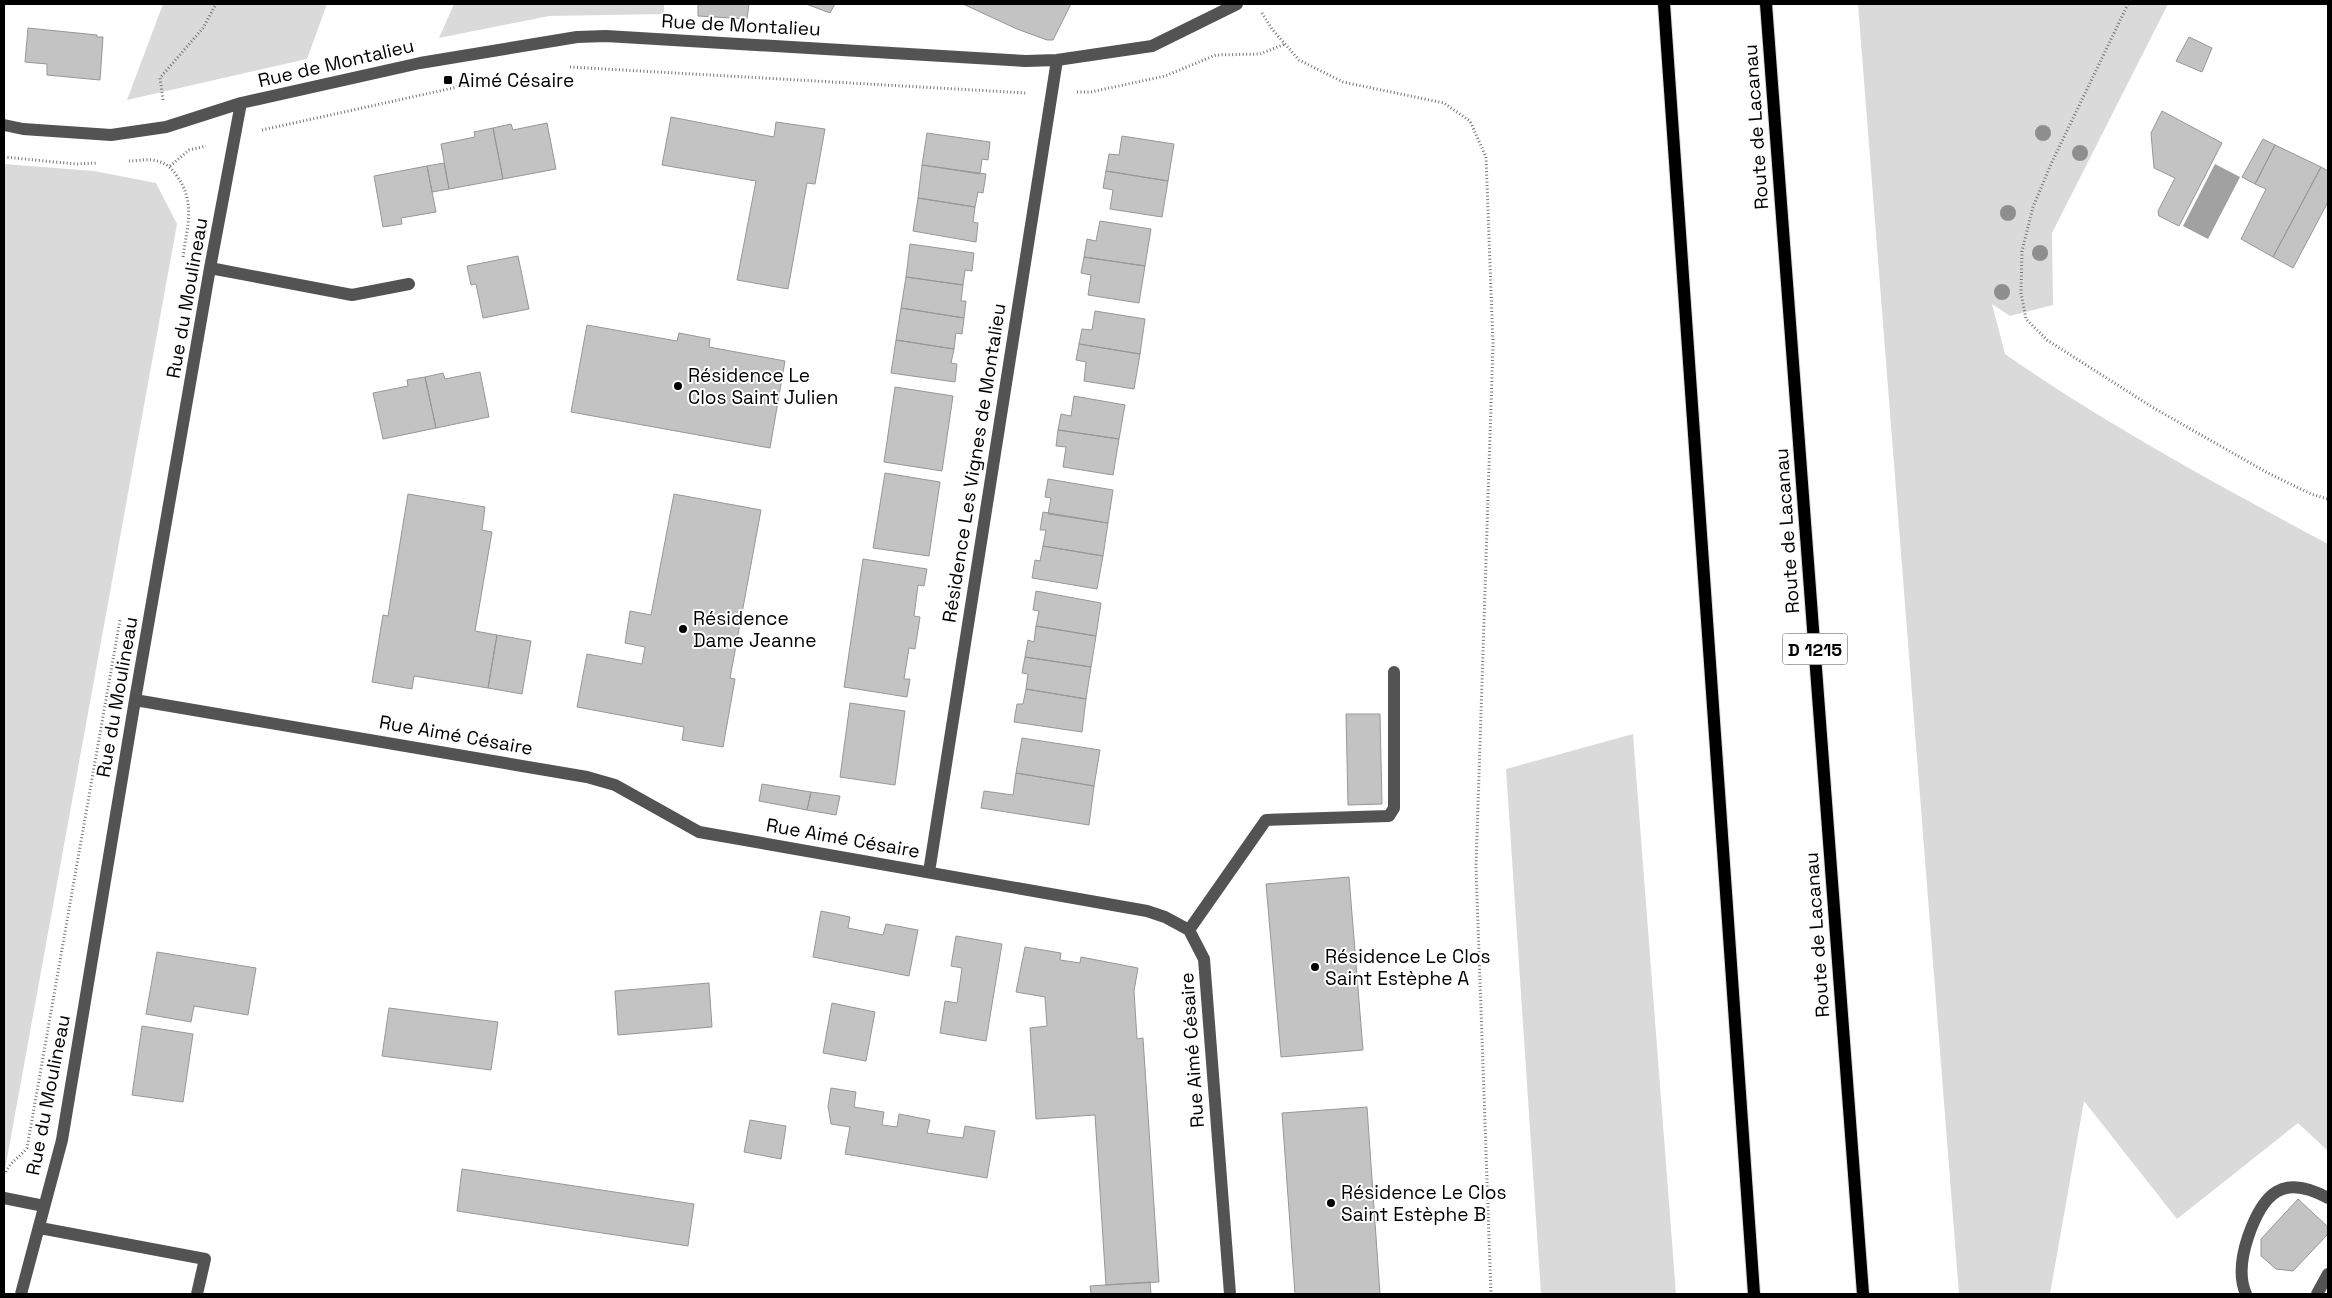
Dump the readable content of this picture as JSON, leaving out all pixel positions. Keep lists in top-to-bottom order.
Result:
{
  "streets": {
    "main road": ["Route de Lacanau", "D 1215"],
    "street": [
      "Rue de Montalieu",
      "Rue du Moulineau",
      "Résidence Les Vignes de Montalieu",
      "Rue Aimé Césaire"
    ]
  },
  "crossings": [
    ["Rue de Montalieu", "Rue du Moulineau"],
    ["Rue de Montalieu", "Résidence Les Vignes de Montalieu"],
    ["Rue du Moulineau", "Rue Aimé Césaire"],
    ["Résidence Les Vignes de Montalieu", "Rue Aimé Césaire"]
  ],
  "places": {
    "transit": ["Aimé Césaire"],
    "other": [
      "Résidence Le Clos Saint Julien",
      "Résidence Dame Jeanne",
      "Résidence Le Clos Saint Estèphe A",
      "Résidence Le Clos Saint Estèphe B"
    ]
  }
}
